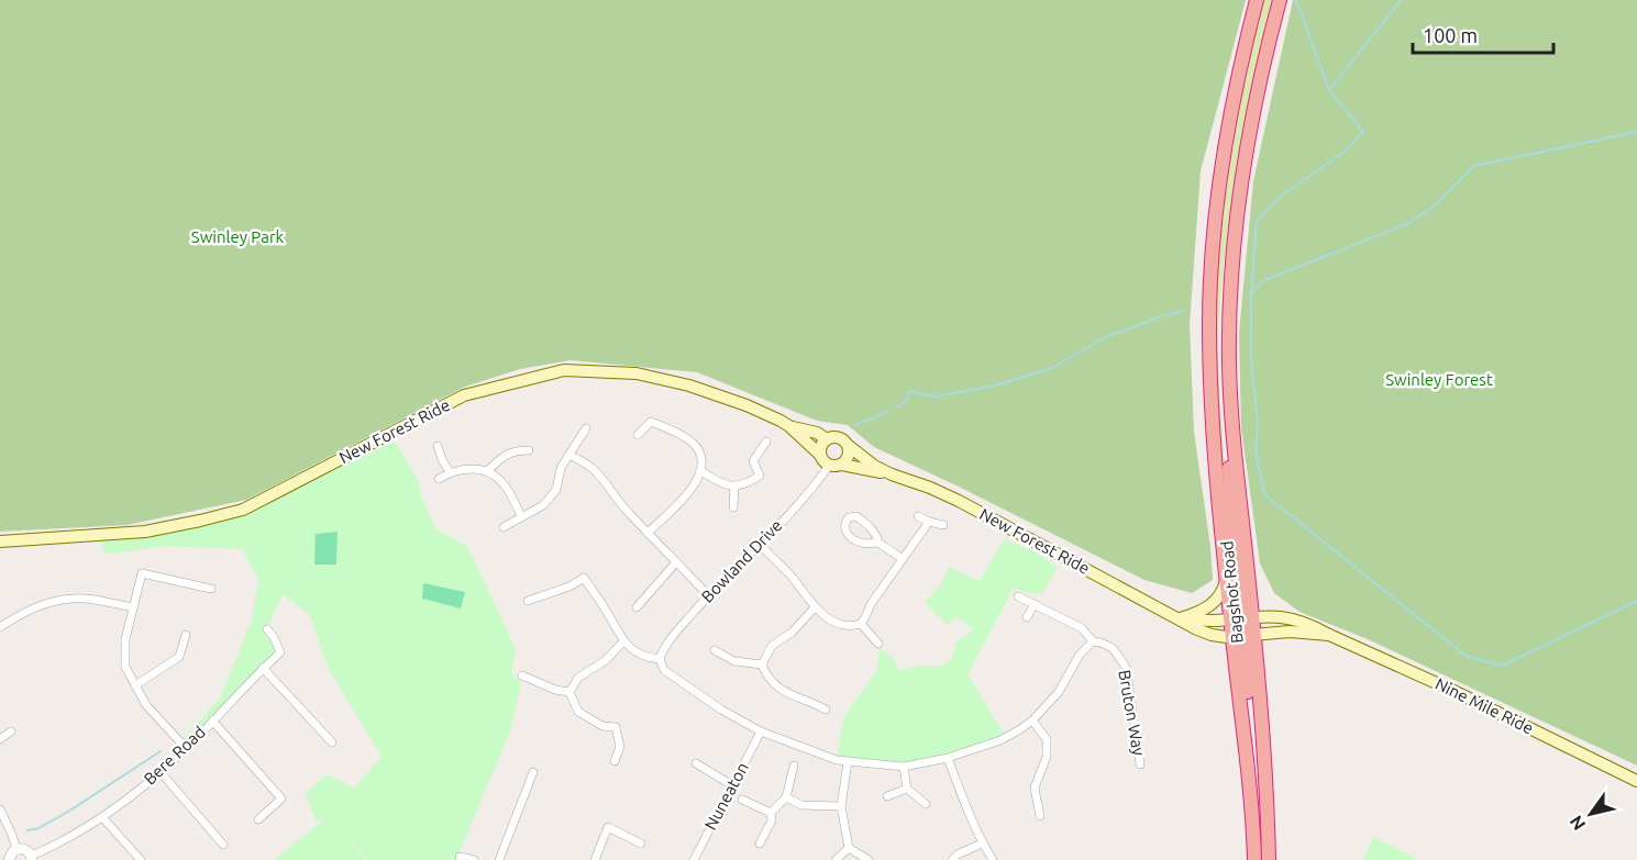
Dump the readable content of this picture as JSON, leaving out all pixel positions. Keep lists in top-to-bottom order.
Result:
{
  "streets": {
    "highway": ["Bagshot Road"],
    "main road": ["New Forest Ride", "Nine Mile Ride"],
    "street": [
      "Bowland Drive",
      "Bruton Way",
      "Bere Road",
      "Nuneaton"
    ]
  },
  "crossings": [
    ["New Forest Ride", "Bowland Drive"],
    ["New Forest Ride", "Bagshot Road"],
    ["New Forest Ride", "Nine Mile Ride"],
    ["Bagshot Road", "Nine Mile Ride"]
  ],
  "parks": ["Swinley Park", "Swinley Forest"],
  "scale_bar": "100 m",
  "north": "bottom left"
}
